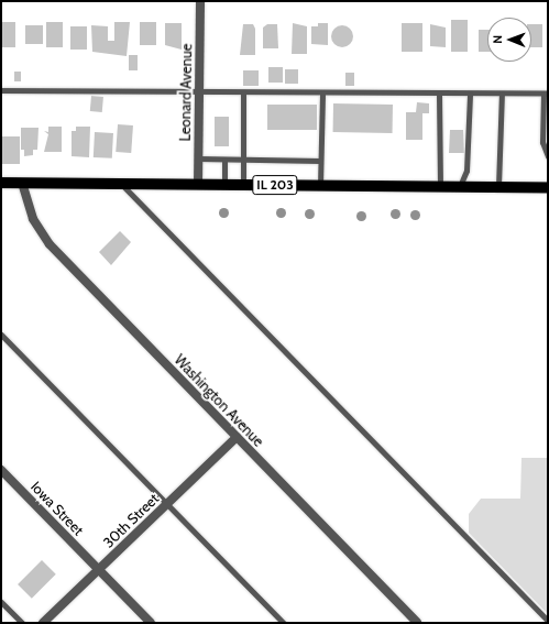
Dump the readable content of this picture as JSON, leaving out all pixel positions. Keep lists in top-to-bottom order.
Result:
{
  "streets": {
    "main road": ["IL 203"],
    "street": [
      "Leonard Avenue",
      "Washington Avenue",
      "Iowa Street",
      "30th Street"
    ]
  },
  "crossings": [
    ["Leonard Avenue", "IL 203"],
    ["IL 203", "Washington Avenue"],
    ["Washington Avenue", "30th Street"],
    ["Iowa Street", "30th Street"]
  ],
  "north": "left"
}
